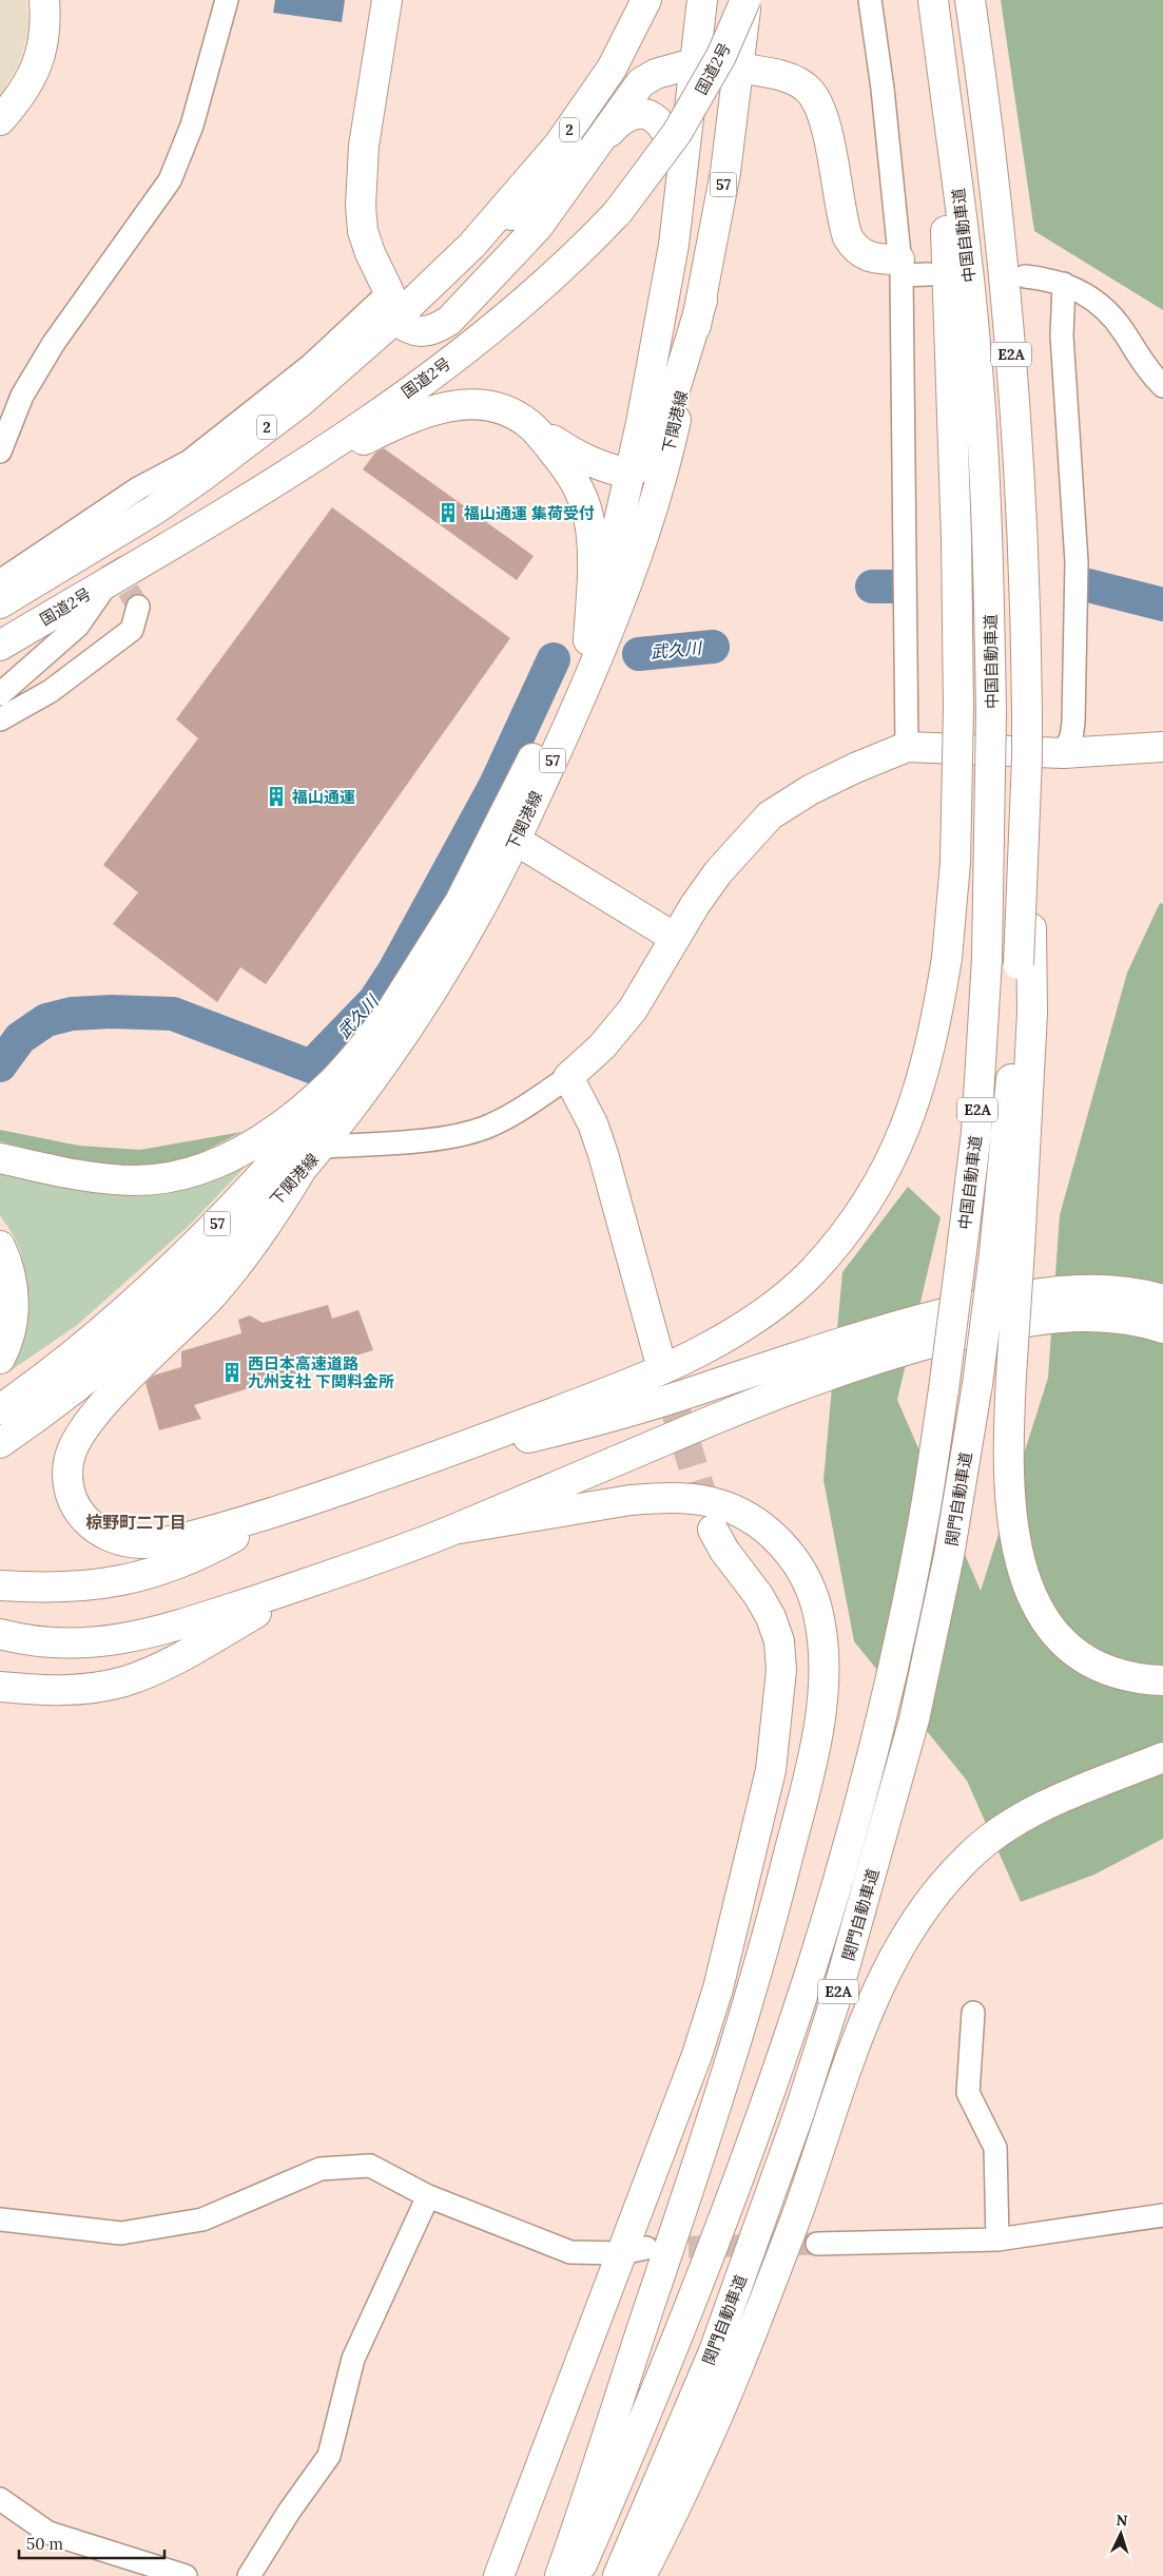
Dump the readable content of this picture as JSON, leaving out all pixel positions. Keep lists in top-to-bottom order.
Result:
{
  "streets": {
    "main road": [
      "国道2号",
      "2",
      "57",
      "中国自動車道",
      "E2A",
      "下関港線",
      "関門自動車道"
    ]
  },
  "crossings": [
    ["国道2号", "下関港線"],
    ["中国自動車道", "関門自動車道"]
  ],
  "districts": ["椋野町二丁目"],
  "water": ["武久川"],
  "places": {
    "building": ["福山通運 集荷受付", "福山通運", "西日本高速道路 九州支社 下関料金所"]
  },
  "scale_bar": "50 m",
  "north": "top"
}
